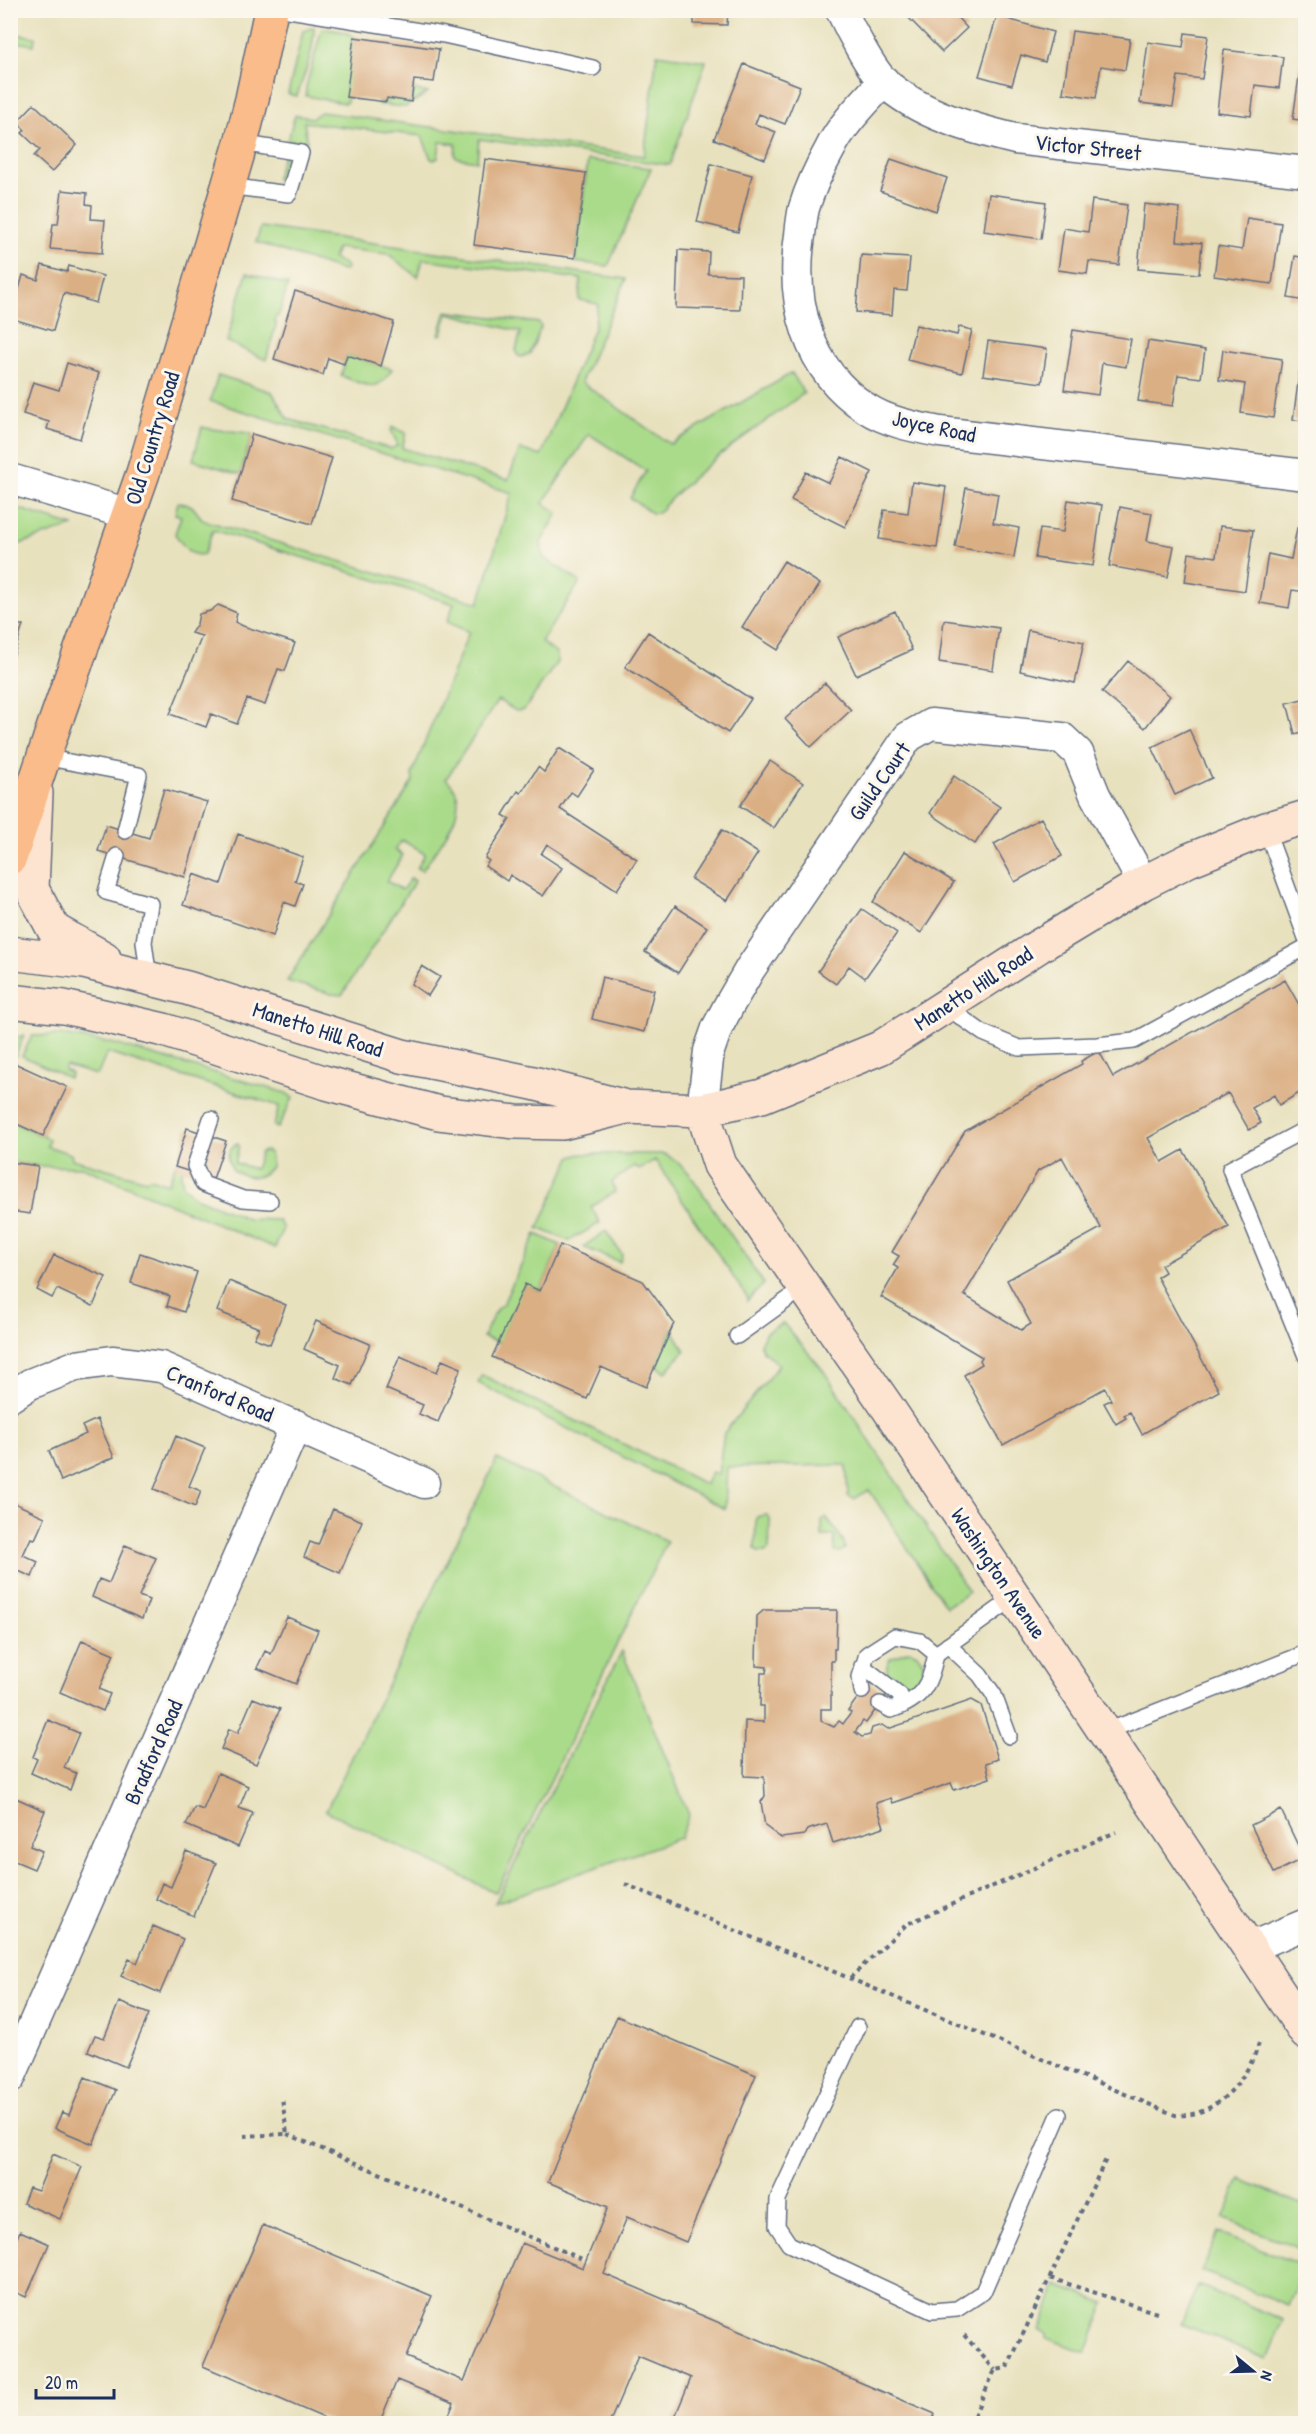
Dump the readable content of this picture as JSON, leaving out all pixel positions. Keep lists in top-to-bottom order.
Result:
{
  "streets": {
    "main road": ["Old Country Road", "Manetto Hill Road", "Washington Avenue"],
    "street": [
      "Victor Street",
      "Joyce Road",
      "Guild Court",
      "Cranford Road",
      "Bradford Road"
    ]
  },
  "crossings": [
    ["Victor Street", "Joyce Road"],
    ["Guild Court", "Manetto Hill Road"],
    ["Guild Court", "Washington Avenue"],
    ["Manetto Hill Road", "Washington Avenue"],
    ["Cranford Road", "Bradford Road"]
  ],
  "scale_bar": "20 m",
  "north": "right"
}
